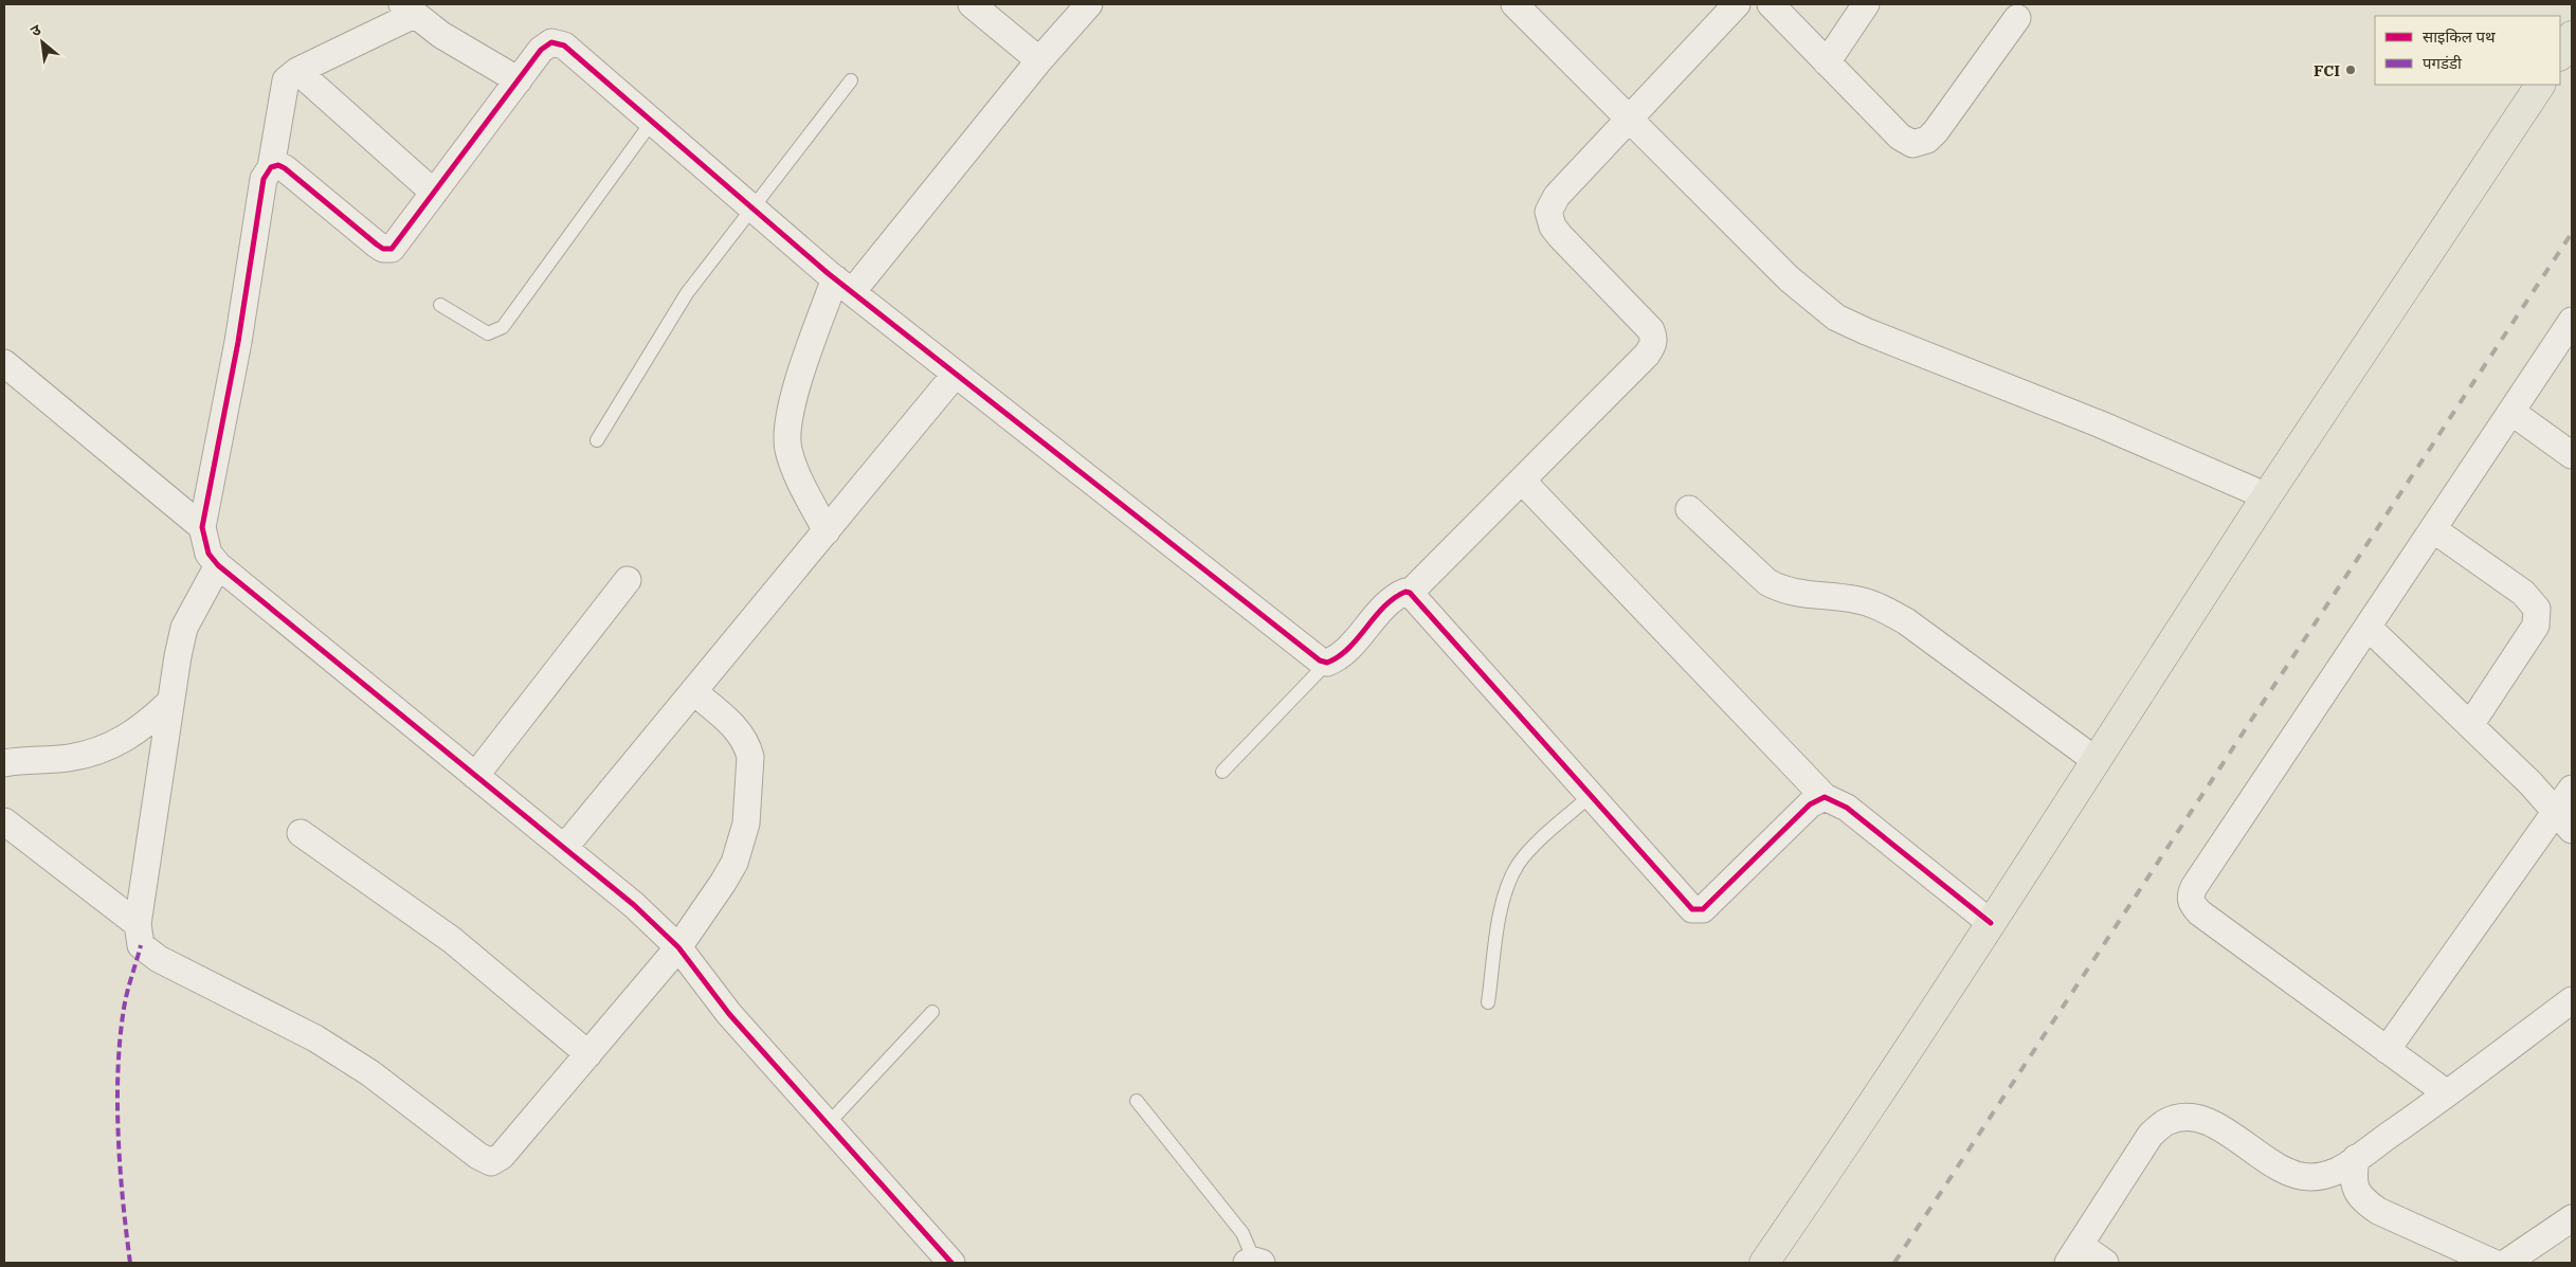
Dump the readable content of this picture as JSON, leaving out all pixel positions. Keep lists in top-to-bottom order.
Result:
{
  "places": ["FCI"],
  "legend": ["साइकिल पथ", "पगडंडी"],
  "north": "top left"
}
